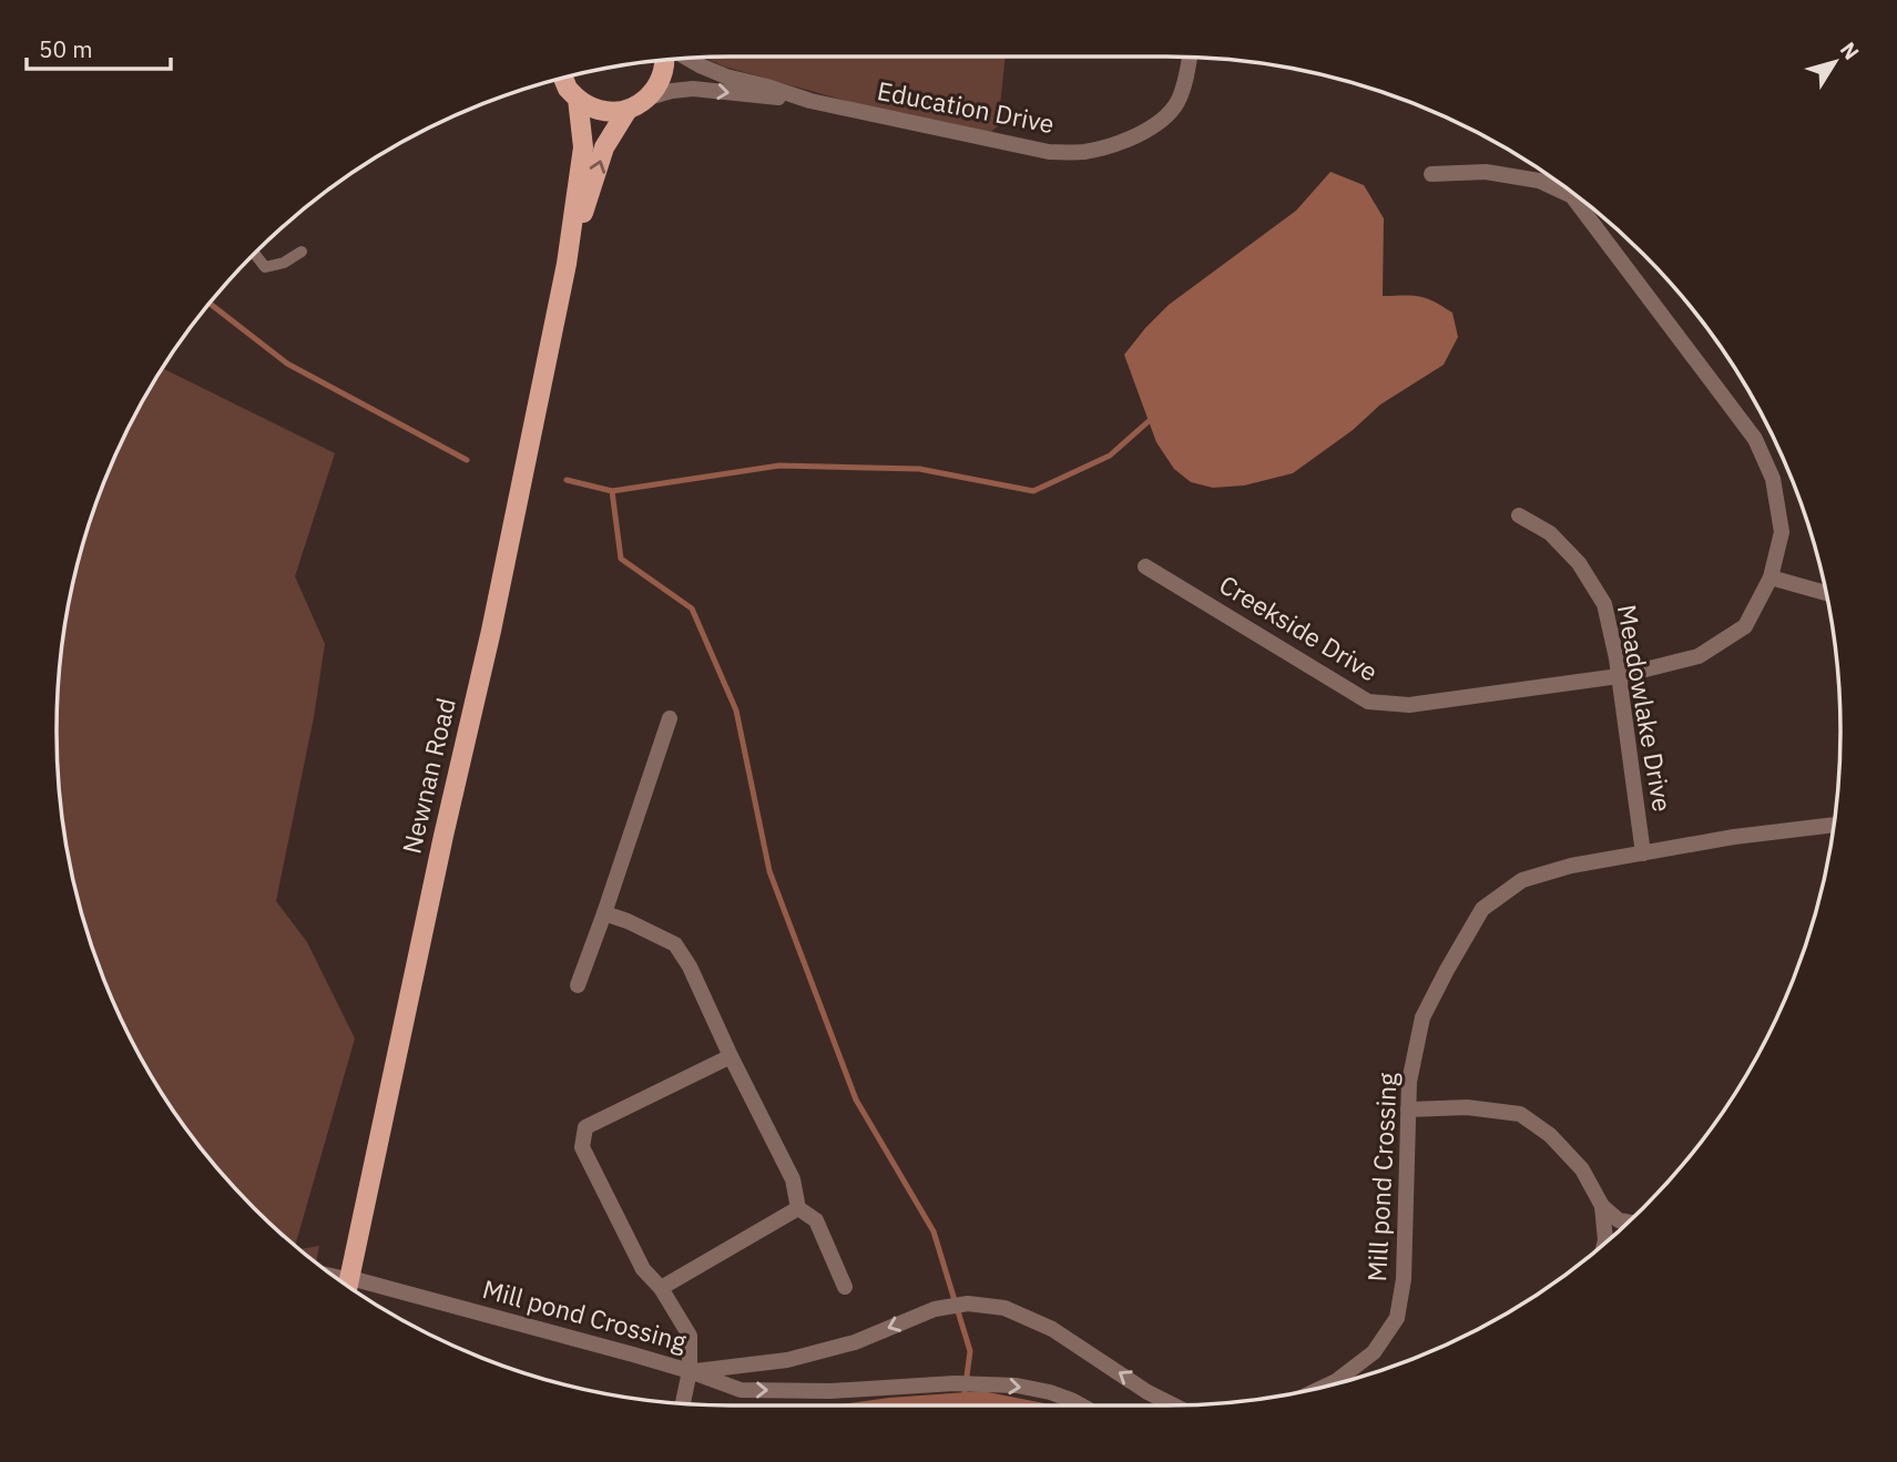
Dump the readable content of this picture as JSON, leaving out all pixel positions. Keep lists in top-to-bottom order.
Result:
{
  "streets": {
    "main road": ["Newnan Road"],
    "street": [
      "Education Drive",
      "Creekside Drive",
      "Meadowlake Drive",
      "Mill pond Crossing"
    ]
  },
  "crossings": [
    ["Education Drive", "Newnan Road"],
    ["Creekside Drive", "Meadowlake Drive"],
    ["Meadowlake Drive", "Mill pond Crossing"],
    ["Newnan Road", "Mill pond Crossing"]
  ],
  "scale_bar": "50 m",
  "north": "top right"
}
